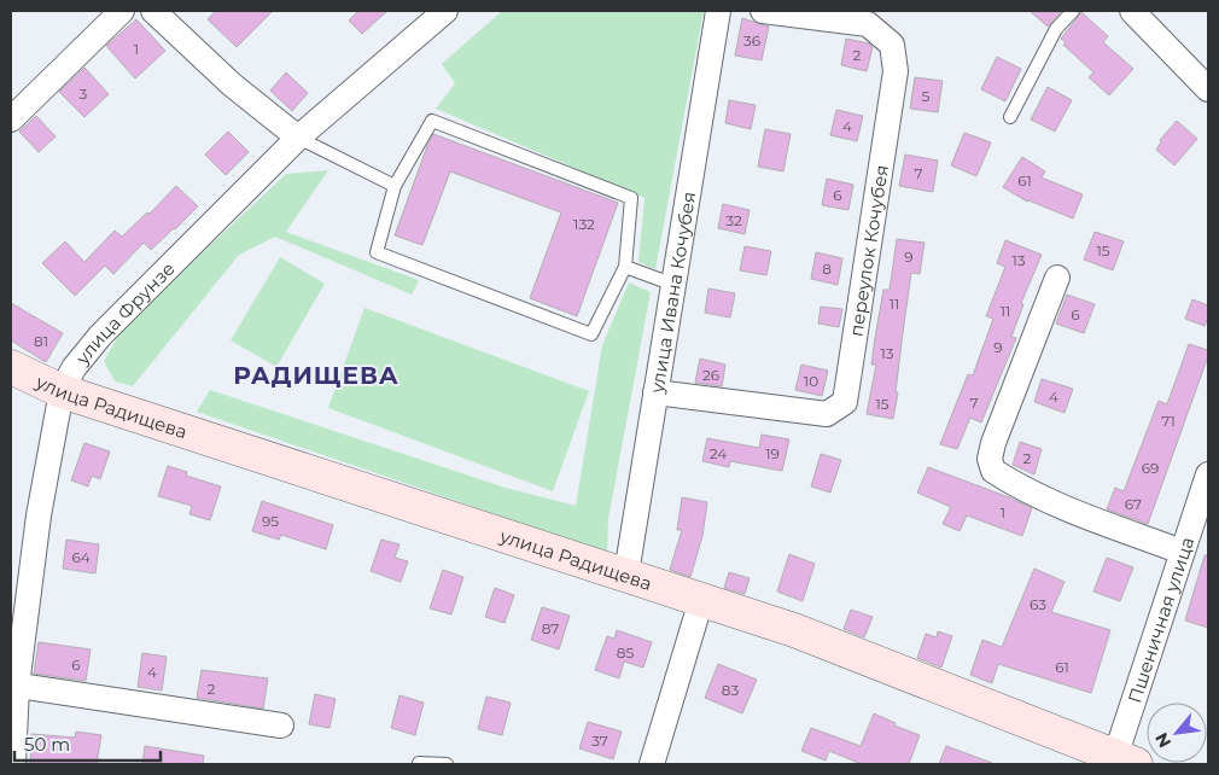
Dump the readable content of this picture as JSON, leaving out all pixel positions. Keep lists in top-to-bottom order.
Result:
{
  "streets": {
    "main road": ["улица Радищева"],
    "street": [
      "переулок Кочубея",
      "улица Ивана Кочубея",
      "улица Фрунзе",
      "Пшеничная улица"
    ]
  },
  "crossings": [
    ["переулок Кочубея", "улица Ивана Кочубея"],
    ["улица Ивана Кочубея", "улица Радищева"],
    ["улица Фрунзе", "улица Радищева"],
    ["улица Радищева", "Пшеничная улица"]
  ],
  "districts": ["РАДИЩЕВА"],
  "house_numbers": [
    "36",
    "1",
    "2",
    "3",
    "5",
    "4",
    "7",
    "61",
    "6",
    "32",
    "132",
    "15",
    "9",
    "13",
    "8",
    "11",
    "11",
    "6",
    "81",
    "9",
    "13",
    "26",
    "10",
    "4",
    "7",
    "15",
    "71",
    "24",
    "19",
    "2",
    "69",
    "67",
    "1",
    "95",
    "64",
    "63",
    "87",
    "85",
    "6",
    "61",
    "4",
    "2",
    "83",
    "37"
  ],
  "scale_bar": "50 m",
  "north": "bottom left"
}
